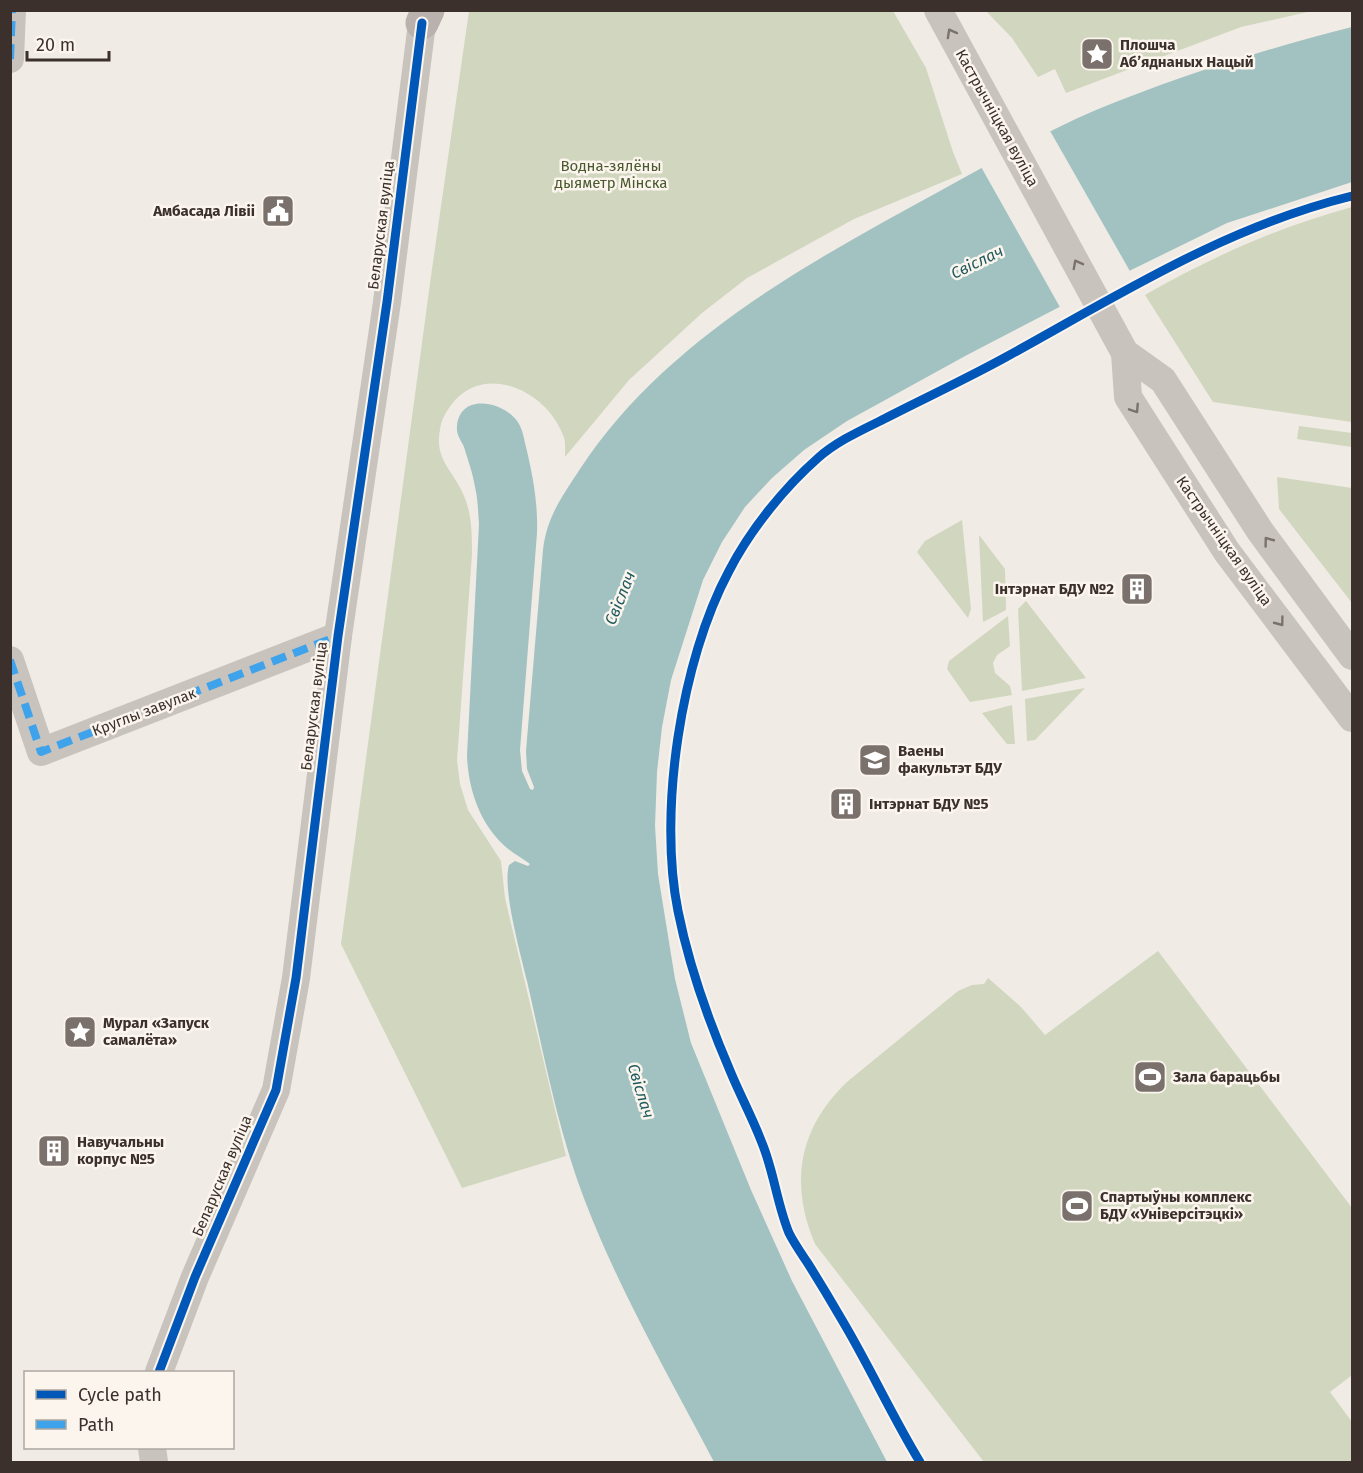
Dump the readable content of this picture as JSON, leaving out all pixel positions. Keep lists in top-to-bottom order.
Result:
{
  "streets": {
    "street": ["Кастрычніцкая вуліца", "Беларуская вуліца", "Круглы завулак"]
  },
  "crossings": [
    ["Беларуская вуліца", "Круглы завулак"]
  ],
  "water": ["Свіслач"],
  "parks": ["Водна-зялёны дыяметр Мінска"],
  "places": {
    "place": ["Плошча Абʼяднаных Нацый", "Мурал «Запуск самалёта»"],
    "public building": ["Амбасада Лівіі"],
    "building": ["Інтэрнат БДУ №2", "Інтэрнат БДУ №5", "Навучальны корпус №5"],
    "school or university": ["Ваены факультэт БДУ"],
    "sports": ["Зала барацьбы", "Спартыўны комплекс БДУ «Універсітэцкі»"]
  },
  "legend": ["Cycle path", "Path"],
  "scale_bar": "20 m"
}
